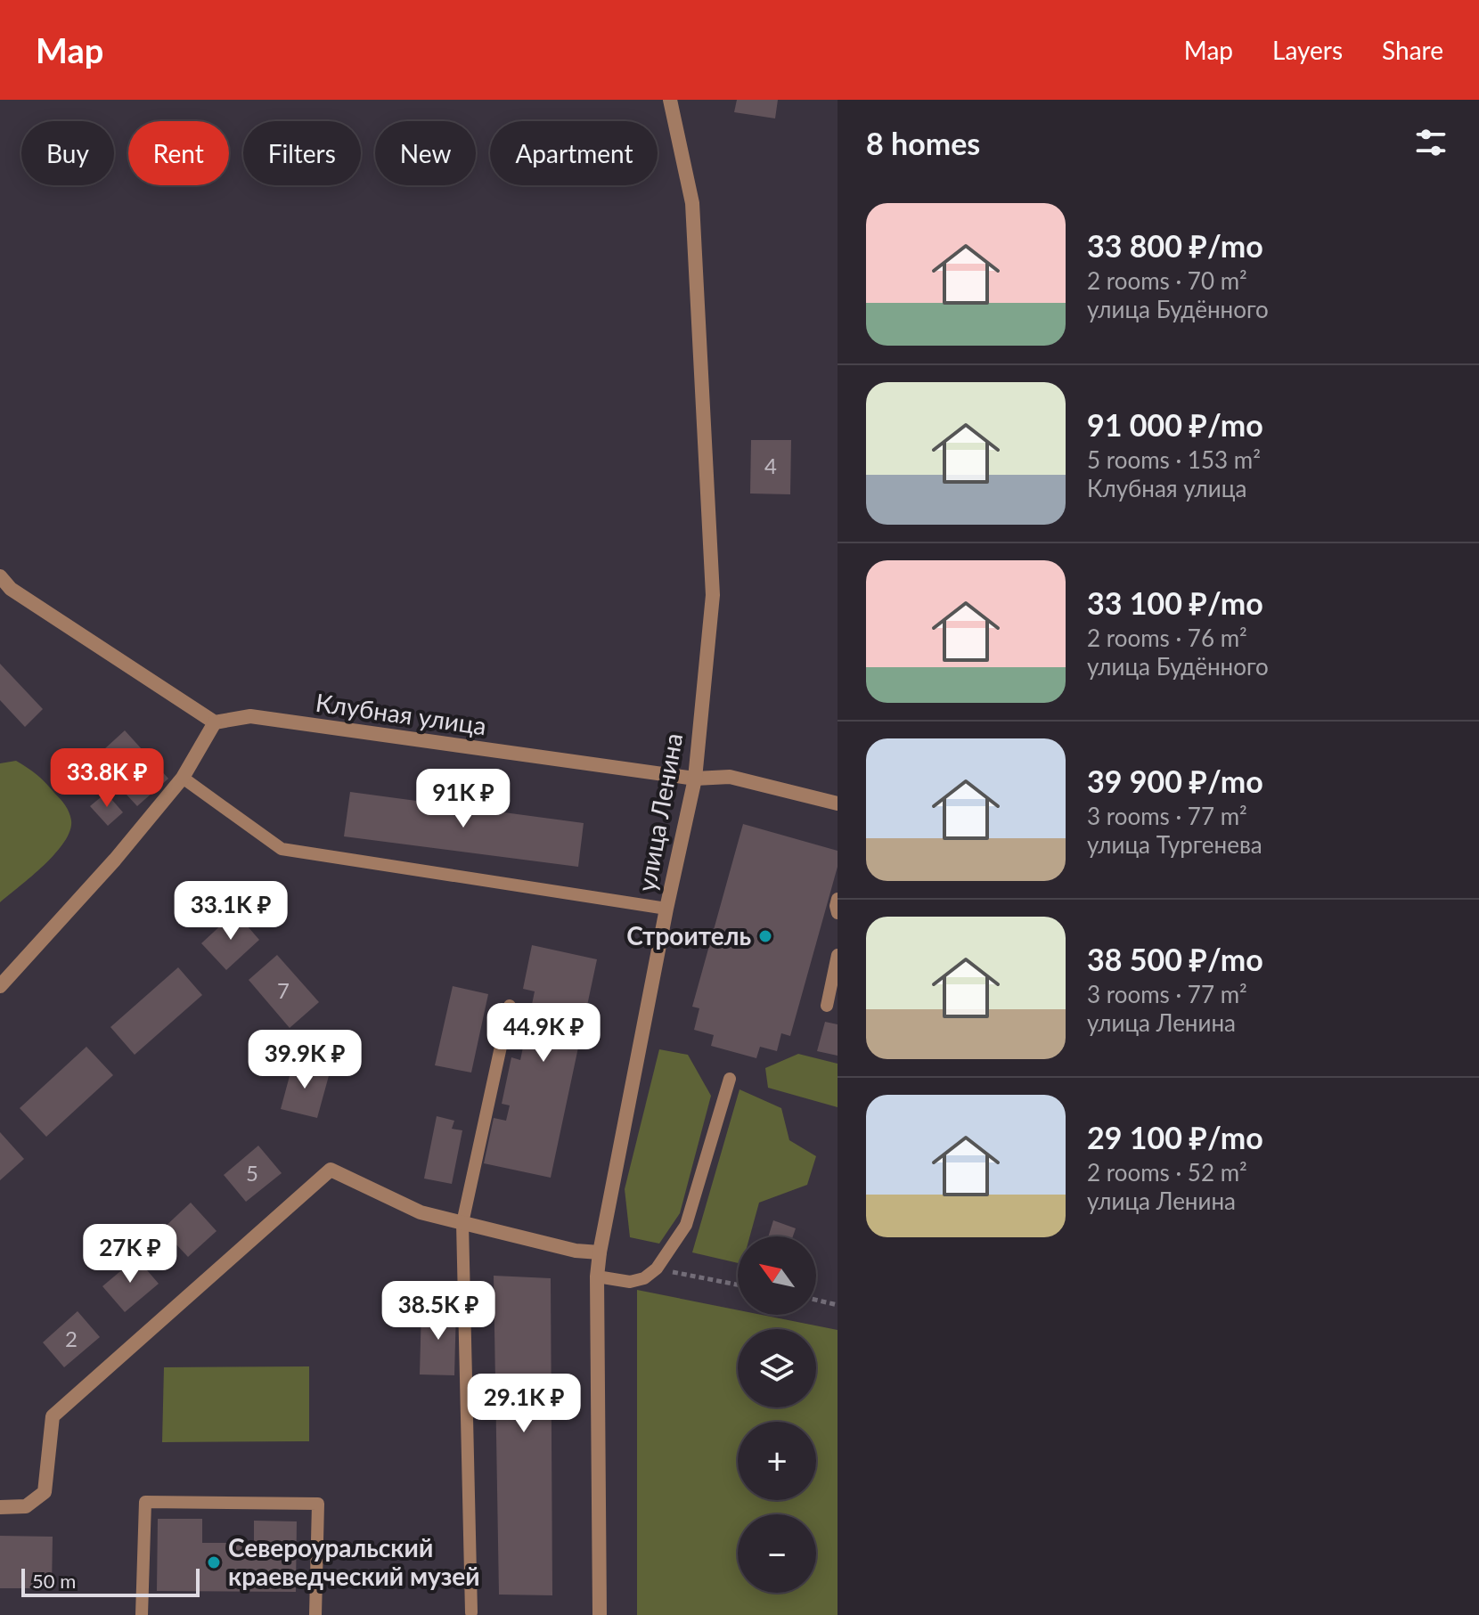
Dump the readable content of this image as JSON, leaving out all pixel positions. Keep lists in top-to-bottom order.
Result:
{
  "streets": {
    "street": ["Клубная улица", "улица Ленина"]
  },
  "crossings": [
    ["Клубная улица", "улица Ленина"]
  ],
  "places": ["Строитель", "Североуральский краеведческий музей"],
  "house_numbers": [
    "4",
    "7",
    "5",
    "2"
  ],
  "scale_bar": "50 m",
  "north": "top left",
  "page": {
    "header": "Map",
    "nav": ["Map", "Layers", "Share"],
    "heading": "8 homes",
    "chip": [
      "Buy",
      "Rent",
      "Filters",
      "New",
      "Apartment"
    ],
    "list": [
      {
        "name": "33 800 ₽/mo",
        "note": "2 rooms · 70 m² · улица Будённого"
      },
      {
        "name": "91 000 ₽/mo",
        "note": "5 rooms · 153 m² · Клубная улица"
      },
      {
        "name": "33 100 ₽/mo",
        "note": "2 rooms · 76 m² · улица Будённого"
      },
      {
        "name": "39 900 ₽/mo",
        "note": "3 rooms · 77 m² · улица Тургенева"
      },
      {
        "name": "38 500 ₽/mo",
        "note": "3 rooms · 77 m² · улица Ленина"
      },
      {
        "name": "29 100 ₽/mo",
        "note": "2 rooms · 52 m² · улица Ленина"
      }
    ],
    "price": [
      "33.8K ₽",
      "91K ₽",
      "33.1K ₽",
      "44.9K ₽",
      "39.9K ₽",
      "27K ₽",
      "38.5K ₽",
      "29.1K ₽"
    ],
    "map_buttons": ["+", "−"],
    "scale": "50 m"
  }
}
